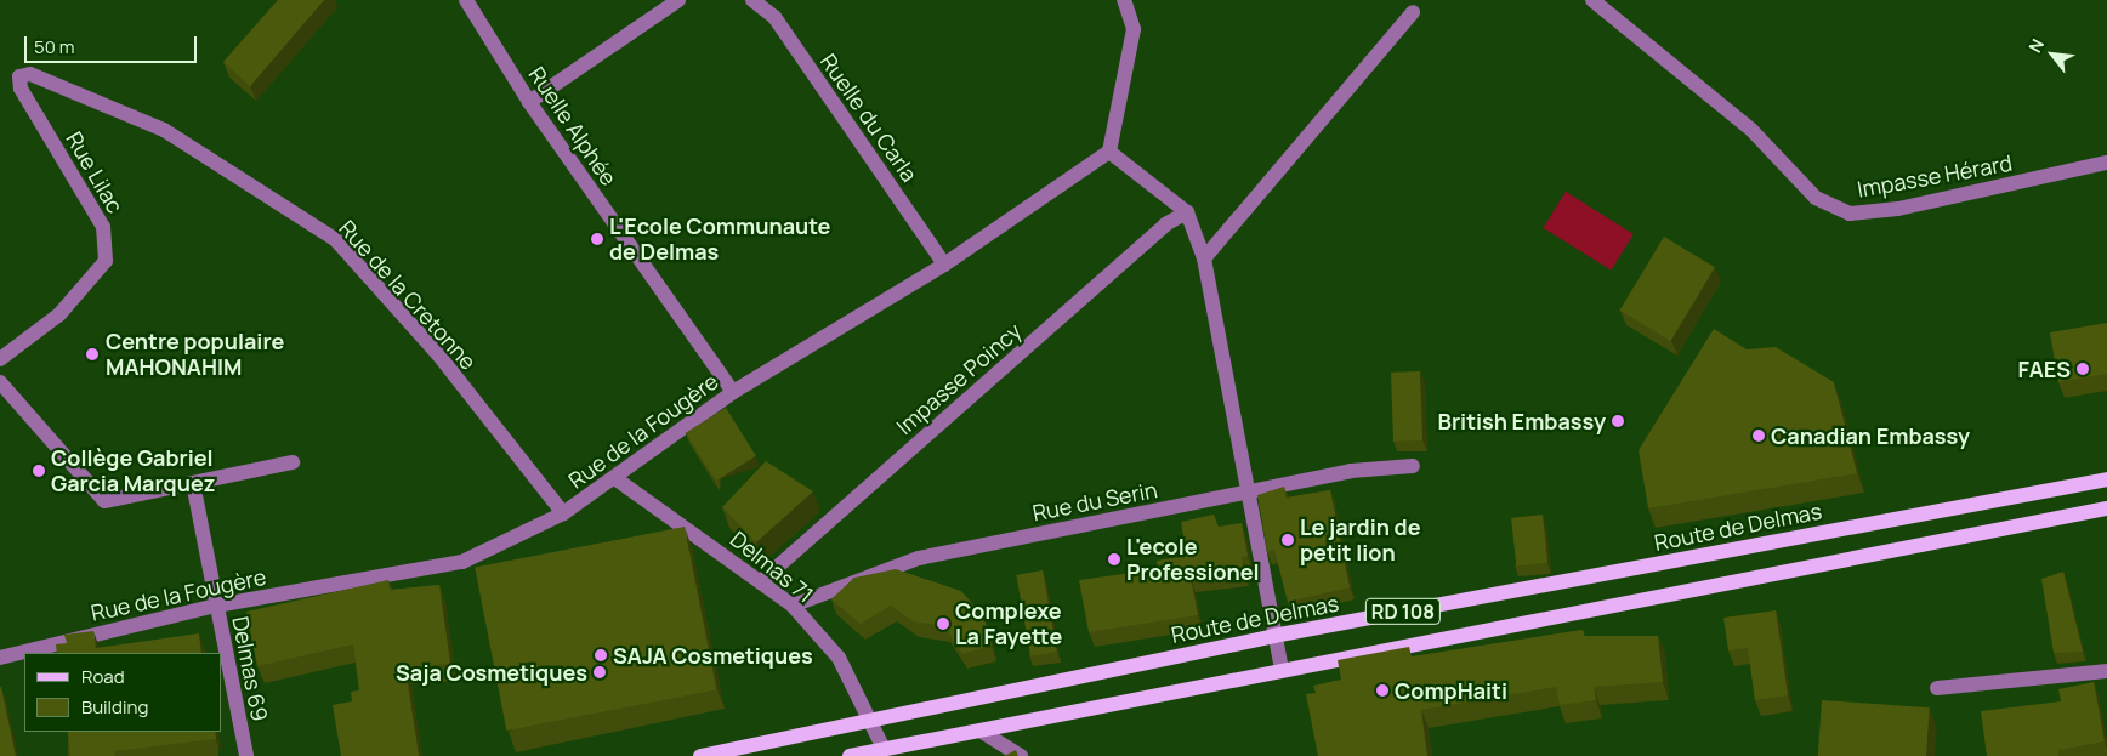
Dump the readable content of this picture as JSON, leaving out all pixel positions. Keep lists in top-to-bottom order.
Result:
{
  "streets": {
    "main road": ["Route de Delmas", "RD 108"],
    "street": [
      "Ruelle du Carla",
      "Ruelle Alphée",
      "Rue Lilac",
      "Impasse Hérard",
      "Rue de la Cretonne",
      "Impasse Poincy",
      "Rue de la Fougère",
      "Rue du Serin",
      "Delmas 71",
      "Delmas 69"
    ]
  },
  "crossings": [
    ["Ruelle du Carla", "Rue de la Fougère"],
    ["Ruelle Alphée", "Rue de la Fougère"],
    ["Rue Lilac", "Rue de la Cretonne"],
    ["Rue de la Cretonne", "Rue de la Fougère"],
    ["Impasse Poincy", "Delmas 71"],
    ["Rue de la Fougère", "Delmas 71"],
    ["Rue de la Fougère", "Delmas 69"],
    ["Rue du Serin", "Delmas 71"],
    ["Route de Delmas", "Delmas 71"],
    ["Delmas 71", "RD 108"]
  ],
  "places": [
    "L'Ecole Communaute de Delmas",
    "Centre populaire MAHONAHIM",
    "FAES",
    "British Embassy",
    "Canadian Embassy",
    "Collège Gabriel Garcia Marquez",
    "Le jardin de petit lion",
    "L'ecole Professionel",
    "Complexe La Fayette",
    "SAJA Cosmetiques",
    "Saja Cosmetiques",
    "CompHaiti"
  ],
  "legend": ["Road", "Building"],
  "scale_bar": "50 m",
  "north": "top left"
}
